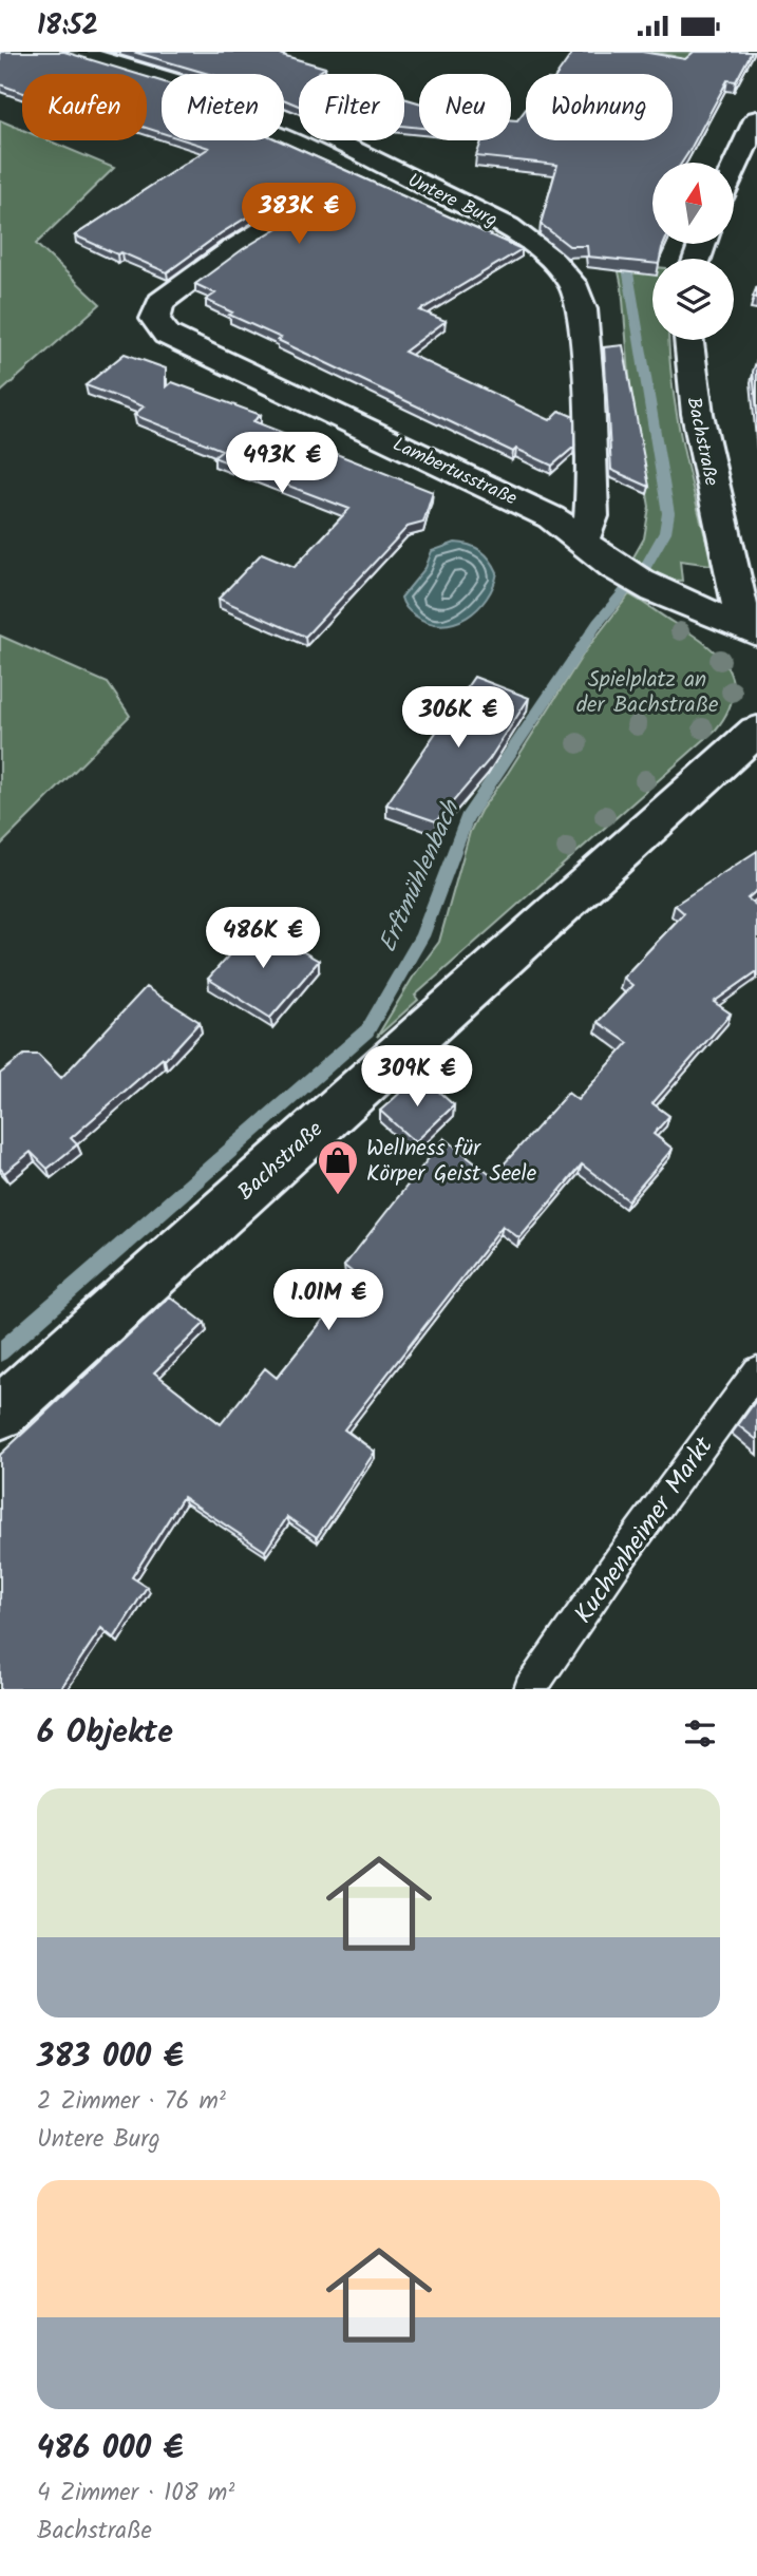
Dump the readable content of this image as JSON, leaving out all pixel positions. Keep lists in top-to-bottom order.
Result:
{
  "streets": {
    "street": ["Untere Burg", "Bachstraße", "Lambertusstraße"],
    "lane": ["Kuchenheimer Markt"]
  },
  "crossings": [
    ["Untere Burg", "Lambertusstraße"],
    ["Bachstraße", "Lambertusstraße"]
  ],
  "water": ["Erftmühlenbach"],
  "parks": ["Spielplatz an der Bachstraße"],
  "places": {
    "shop": ["Wellness für Körper Geist Seele"]
  },
  "north": "top",
  "page": {
    "status": "18:52",
    "chip": [
      "Kaufen",
      "Mieten",
      "Filter",
      "Neu",
      "Wohnung"
    ],
    "price": [
      "383K €",
      "493K €",
      "306K €",
      "486K €",
      "309K €",
      "1.01M €"
    ],
    "heading": "6 Objekte",
    "list": [
      {
        "name": "383 000 €",
        "note": "2 Zimmer · 76 m² · Untere Burg"
      },
      {
        "name": "486 000 €",
        "note": "4 Zimmer · 108 m² · Bachstraße"
      }
    ]
  }
}
